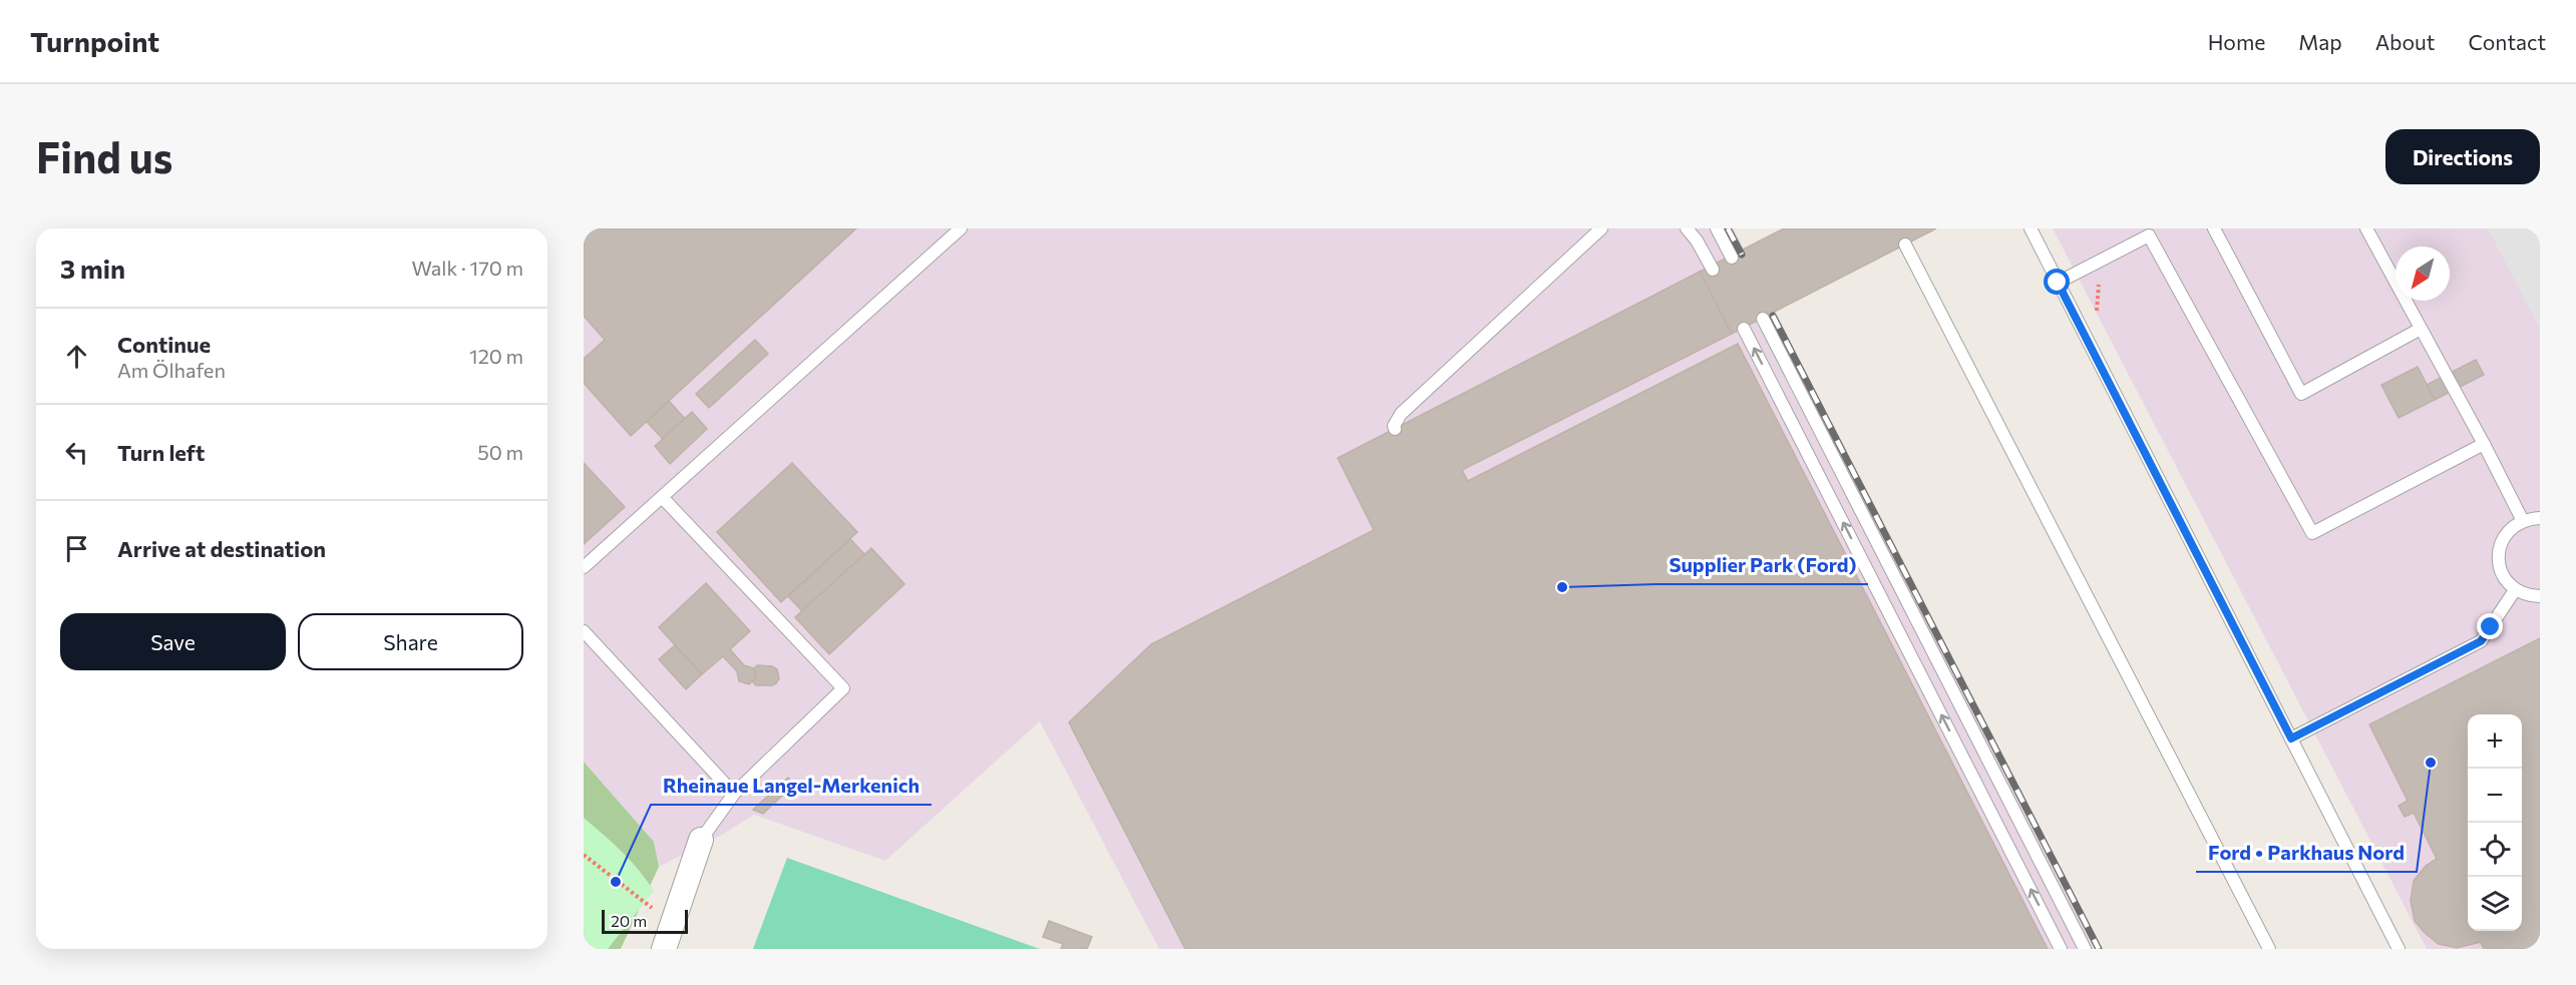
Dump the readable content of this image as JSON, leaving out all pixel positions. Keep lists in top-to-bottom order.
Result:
{
  "places": ["Supplier Park (Ford)", "Ford • Parkhaus Nord", "Rheinaue Langel-Merkenich"],
  "scale_bar": "20 m",
  "north": "bottom left",
  "page": {
    "header": "Turnpoint",
    "nav": [
      "Home",
      "Map",
      "About",
      "Contact"
    ],
    "buttons": [
      "Directions",
      ["Save", "Share"]
    ],
    "title": "Find us",
    "heading": ["3 min", "Walk · 170 m"],
    "list": [
      ["Continue", "Am Ölhafen", "120 m"],
      ["Turn left", "50 m"],
      "Arrive at destination"
    ],
    "map_buttons": ["+", "−"],
    "scale": "20 m"
  }
}
